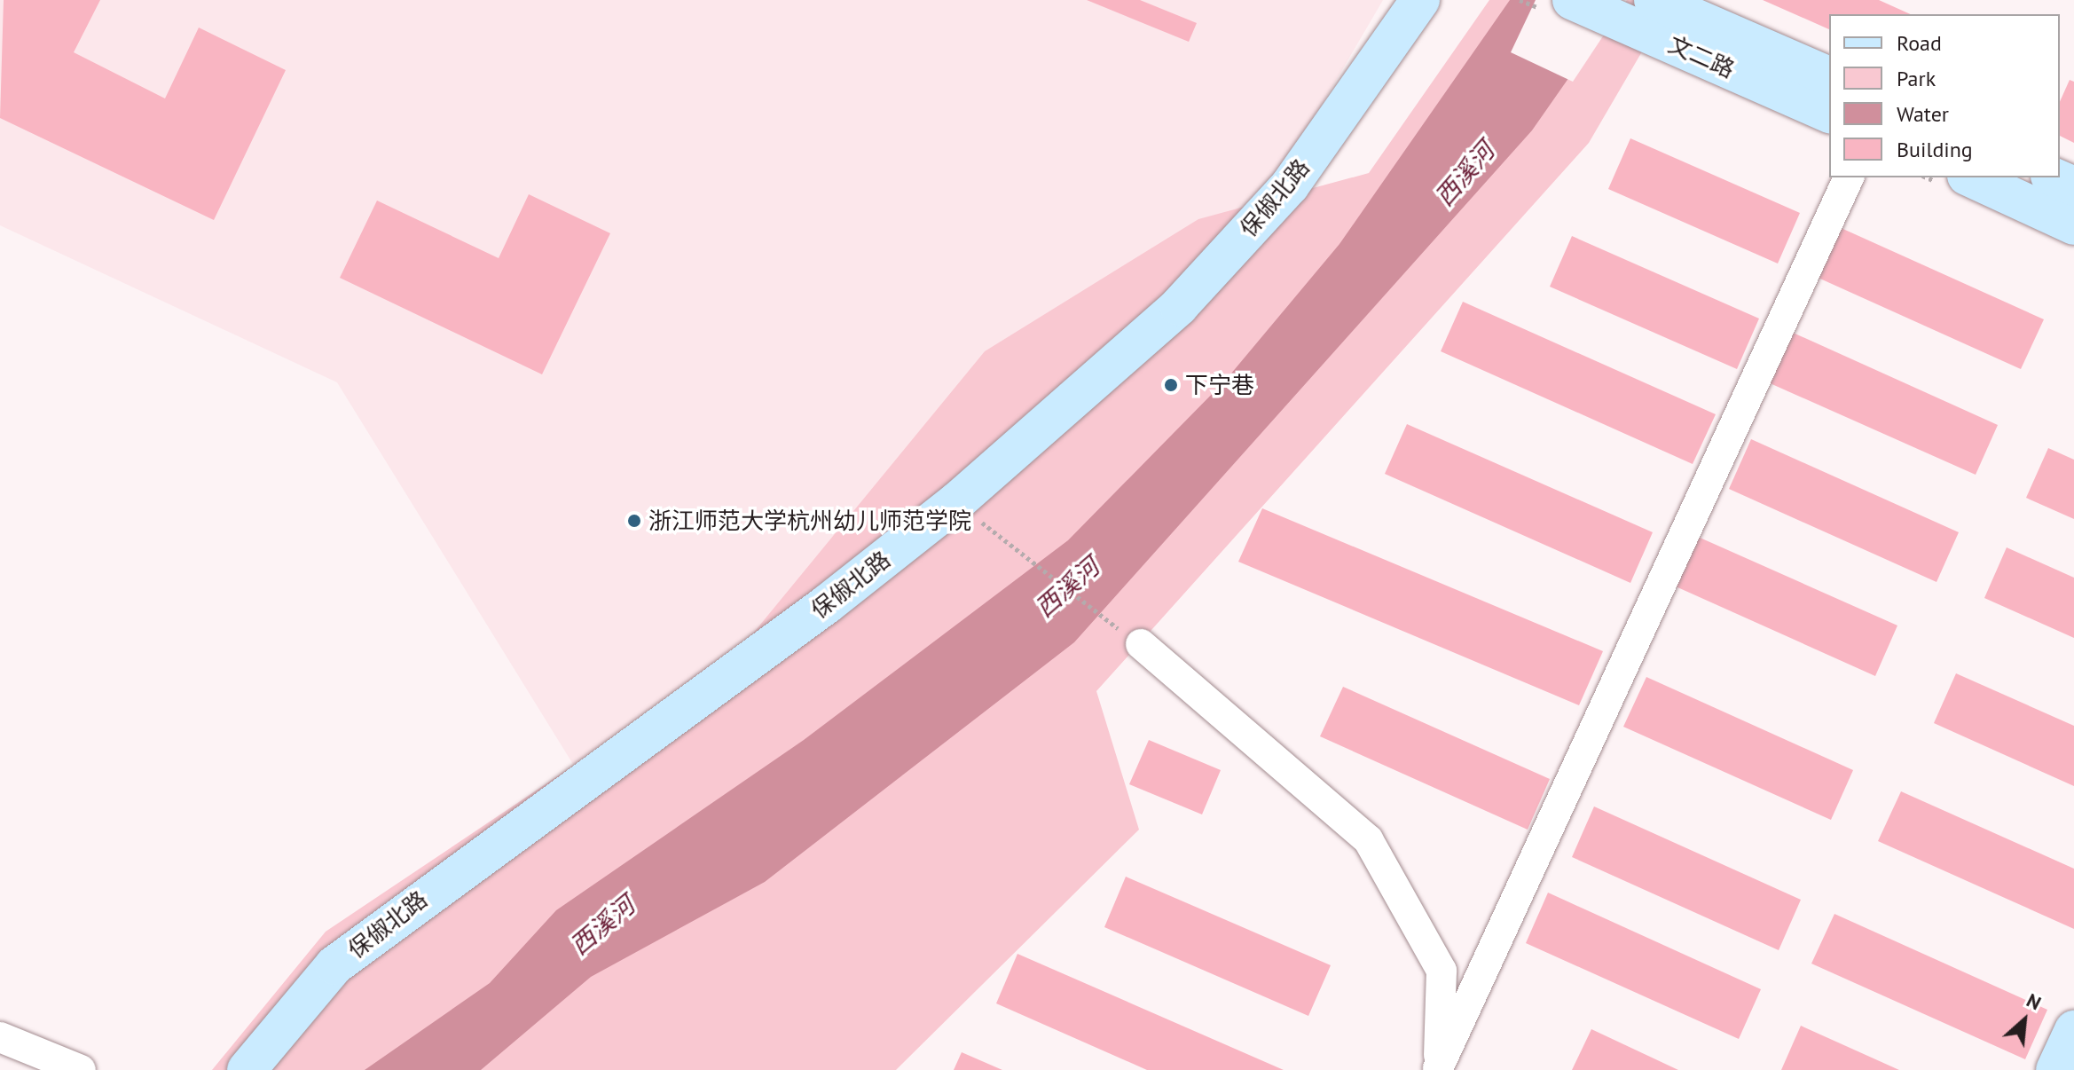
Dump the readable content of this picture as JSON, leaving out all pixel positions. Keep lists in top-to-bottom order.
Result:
{
  "streets": {
    "main road": ["文二路", "保俶北路"]
  },
  "water": ["西溪河"],
  "places": ["下宁巷", "浙江师范大学杭州幼儿师范学院"],
  "legend": [
    "Road",
    "Park",
    "Water",
    "Building"
  ],
  "north": "top right"
}
